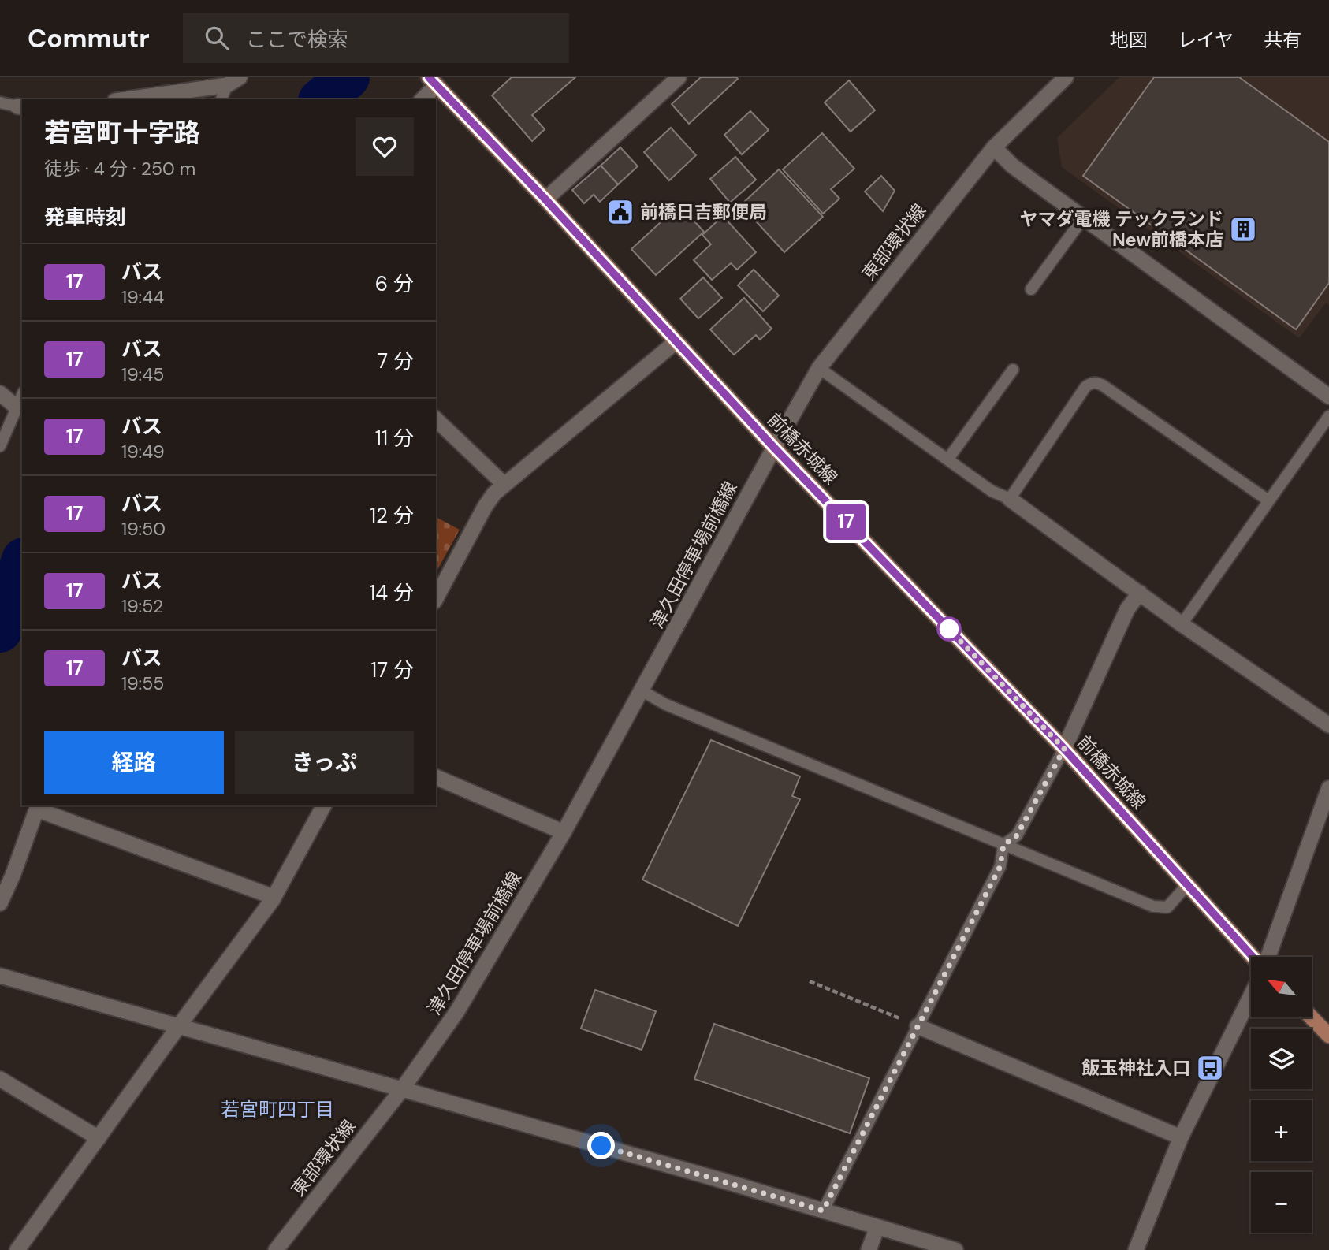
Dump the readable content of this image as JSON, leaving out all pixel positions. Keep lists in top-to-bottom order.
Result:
{
  "streets": {
    "main road": ["前橋赤城線"],
    "street": ["東部環状線", "津久田停車場前橋線"]
  },
  "crossings": [
    ["東部環状線", "前橋赤城線"],
    ["東部環状線", "津久田停車場前橋線"],
    ["前橋赤城線", "津久田停車場前橋線"]
  ],
  "districts": ["若宮町四丁目"],
  "places": {
    "public building": ["前橋日吉郵便局"],
    "building": ["ヤマダ電機 テックランド New前橋本店"],
    "bus stop": ["飯玉神社入口"]
  },
  "lines": ["bus line 17"],
  "north": "top left",
  "page": {
    "header": "Commutr",
    "search": "ここで検索",
    "nav": ["地図", "レイヤ", "共有"],
    "on_map": "17",
    "heading": [
      ["若宮町十字路", "徒歩 · 4 分 · 250 m"],
      "発車時刻"
    ],
    "list": [
      {
        "mark": "17",
        "name": "バス",
        "note": "19:44",
        "value": "6 分"
      },
      {
        "mark": "17",
        "name": "バス",
        "note": "19:45",
        "value": "7 分"
      },
      {
        "mark": "17",
        "name": "バス",
        "note": "19:49",
        "value": "11 分"
      },
      {
        "mark": "17",
        "name": "バス",
        "note": "19:50",
        "value": "12 分"
      },
      {
        "mark": "17",
        "name": "バス",
        "note": "19:52",
        "value": "14 分"
      },
      {
        "mark": "17",
        "name": "バス",
        "note": "19:55",
        "value": "17 分"
      }
    ],
    "buttons": ["経路", "きっぷ"],
    "map_buttons": ["+", "−"]
  }
}
